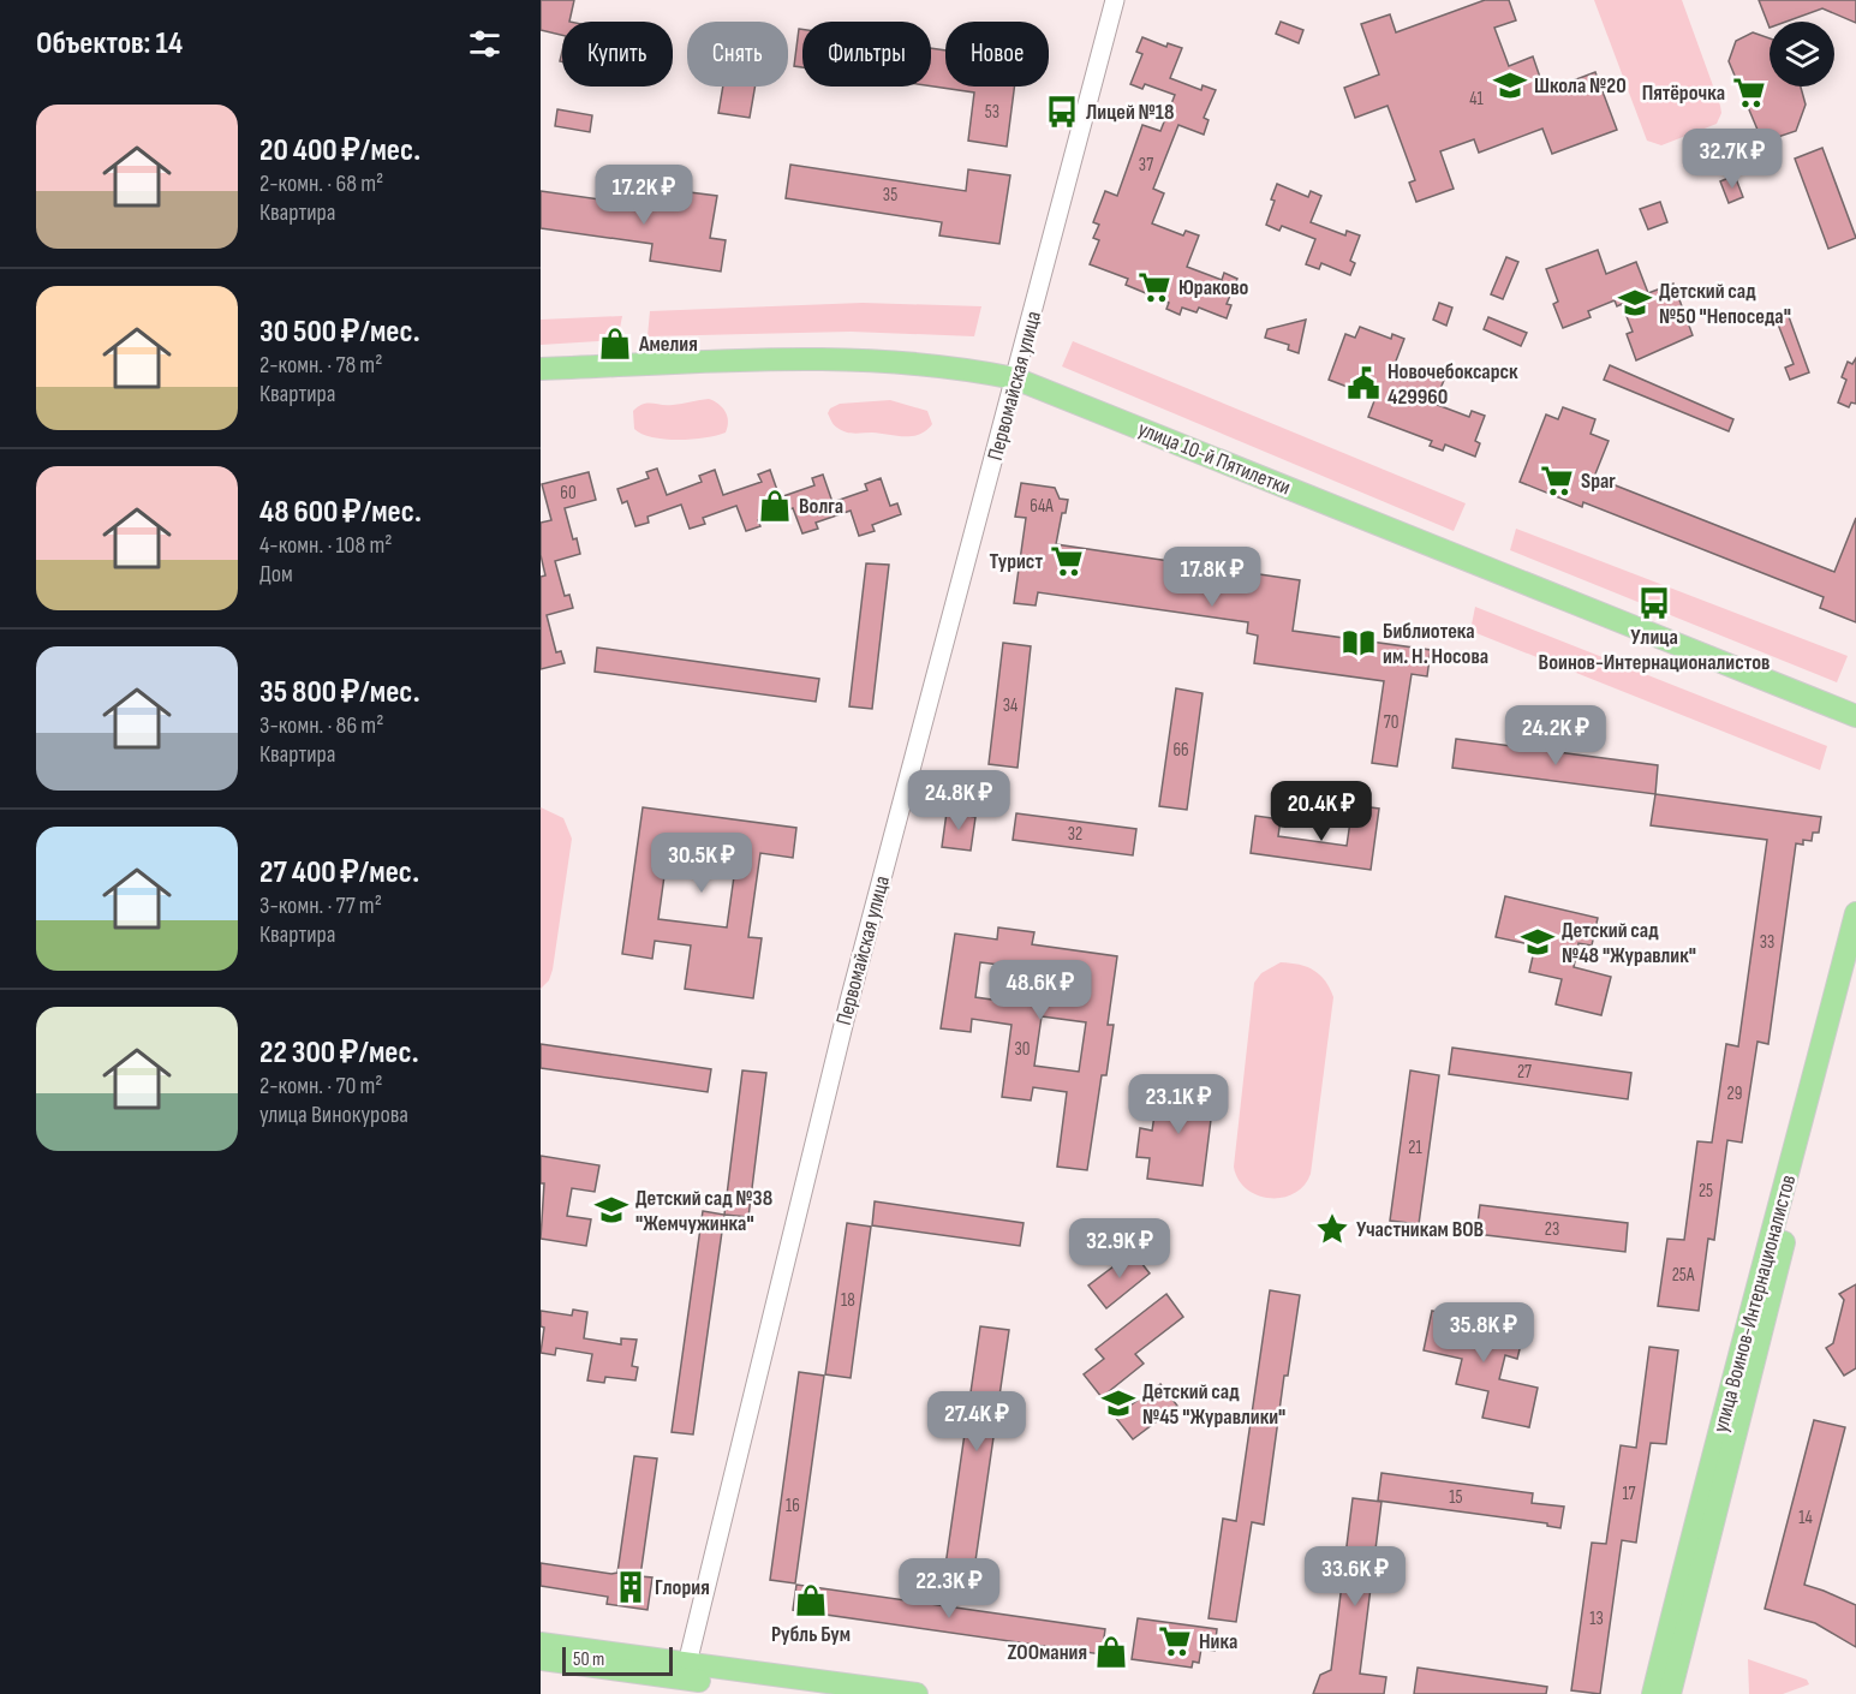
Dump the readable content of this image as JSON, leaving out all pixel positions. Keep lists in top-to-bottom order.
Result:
{
  "streets": {
    "main road": ["улица 10-й Пятилетки", "улица Воинов-Интернационалистов"],
    "street": ["Первомайская улица"]
  },
  "crossings": [
    ["Первомайская улица", "улица 10-й Пятилетки"]
  ],
  "places": {
    "school or university": [
      "Школа №20",
      "Детский сад №50 \"Непоседа\"",
      "Детский сад №48 \"Журавлик\"",
      "Детский сад №38 \"Жемчужинка\"",
      "Детский сад №45 \"Журавлики\""
    ],
    "supermarket": [
      "Пятёрочка",
      "Юраково",
      "Spar",
      "Турист",
      "Ника"
    ],
    "bus stop": ["Лицей №18", "Улица Воинов-Интернационалистов"],
    "shop": [
      "Амелия",
      "Волга",
      "Рубль Бум",
      "ZOOмания"
    ],
    "public building": ["Новочебоксарск 429960"],
    "library": ["Библиотека им. Н. Носова"],
    "place": ["Участникам ВОВ"],
    "building": ["Глория"]
  },
  "house_numbers": [
    "41",
    "53",
    "37",
    "35",
    "60",
    "64А",
    "34",
    "70",
    "66",
    "32",
    "33",
    "30",
    "27",
    "29",
    "21",
    "25",
    "23",
    "25А",
    "18",
    "17",
    "15",
    "16",
    "14",
    "13"
  ],
  "scale_bar": "50 m",
  "page": {
    "heading": "Объектов: 14",
    "chip": [
      "Купить",
      "Снять",
      "Фильтры",
      "Новое"
    ],
    "list": [
      {
        "name": "20 400 ₽/мес.",
        "note": "2-комн. · 68 m² · Квартира"
      },
      {
        "name": "30 500 ₽/мес.",
        "note": "2-комн. · 78 m² · Квартира"
      },
      {
        "name": "48 600 ₽/мес.",
        "note": "4-комн. · 108 m² · Дом"
      },
      {
        "name": "35 800 ₽/мес.",
        "note": "3-комн. · 86 m² · Квартира"
      },
      {
        "name": "27 400 ₽/мес.",
        "note": "3-комн. · 77 m² · Квартира"
      },
      {
        "name": "22 300 ₽/мес.",
        "note": "2-комн. · 70 m² · улица Винокурова"
      }
    ],
    "price": [
      "32.7K ₽",
      "17.2K ₽",
      "17.8K ₽",
      "24.2K ₽",
      "24.8K ₽",
      "20.4K ₽",
      "30.5K ₽",
      "48.6K ₽",
      "23.1K ₽",
      "32.9K ₽",
      "35.8K ₽",
      "27.4K ₽",
      "33.6K ₽",
      "22.3K ₽"
    ],
    "scale": "50 m"
  }
}
